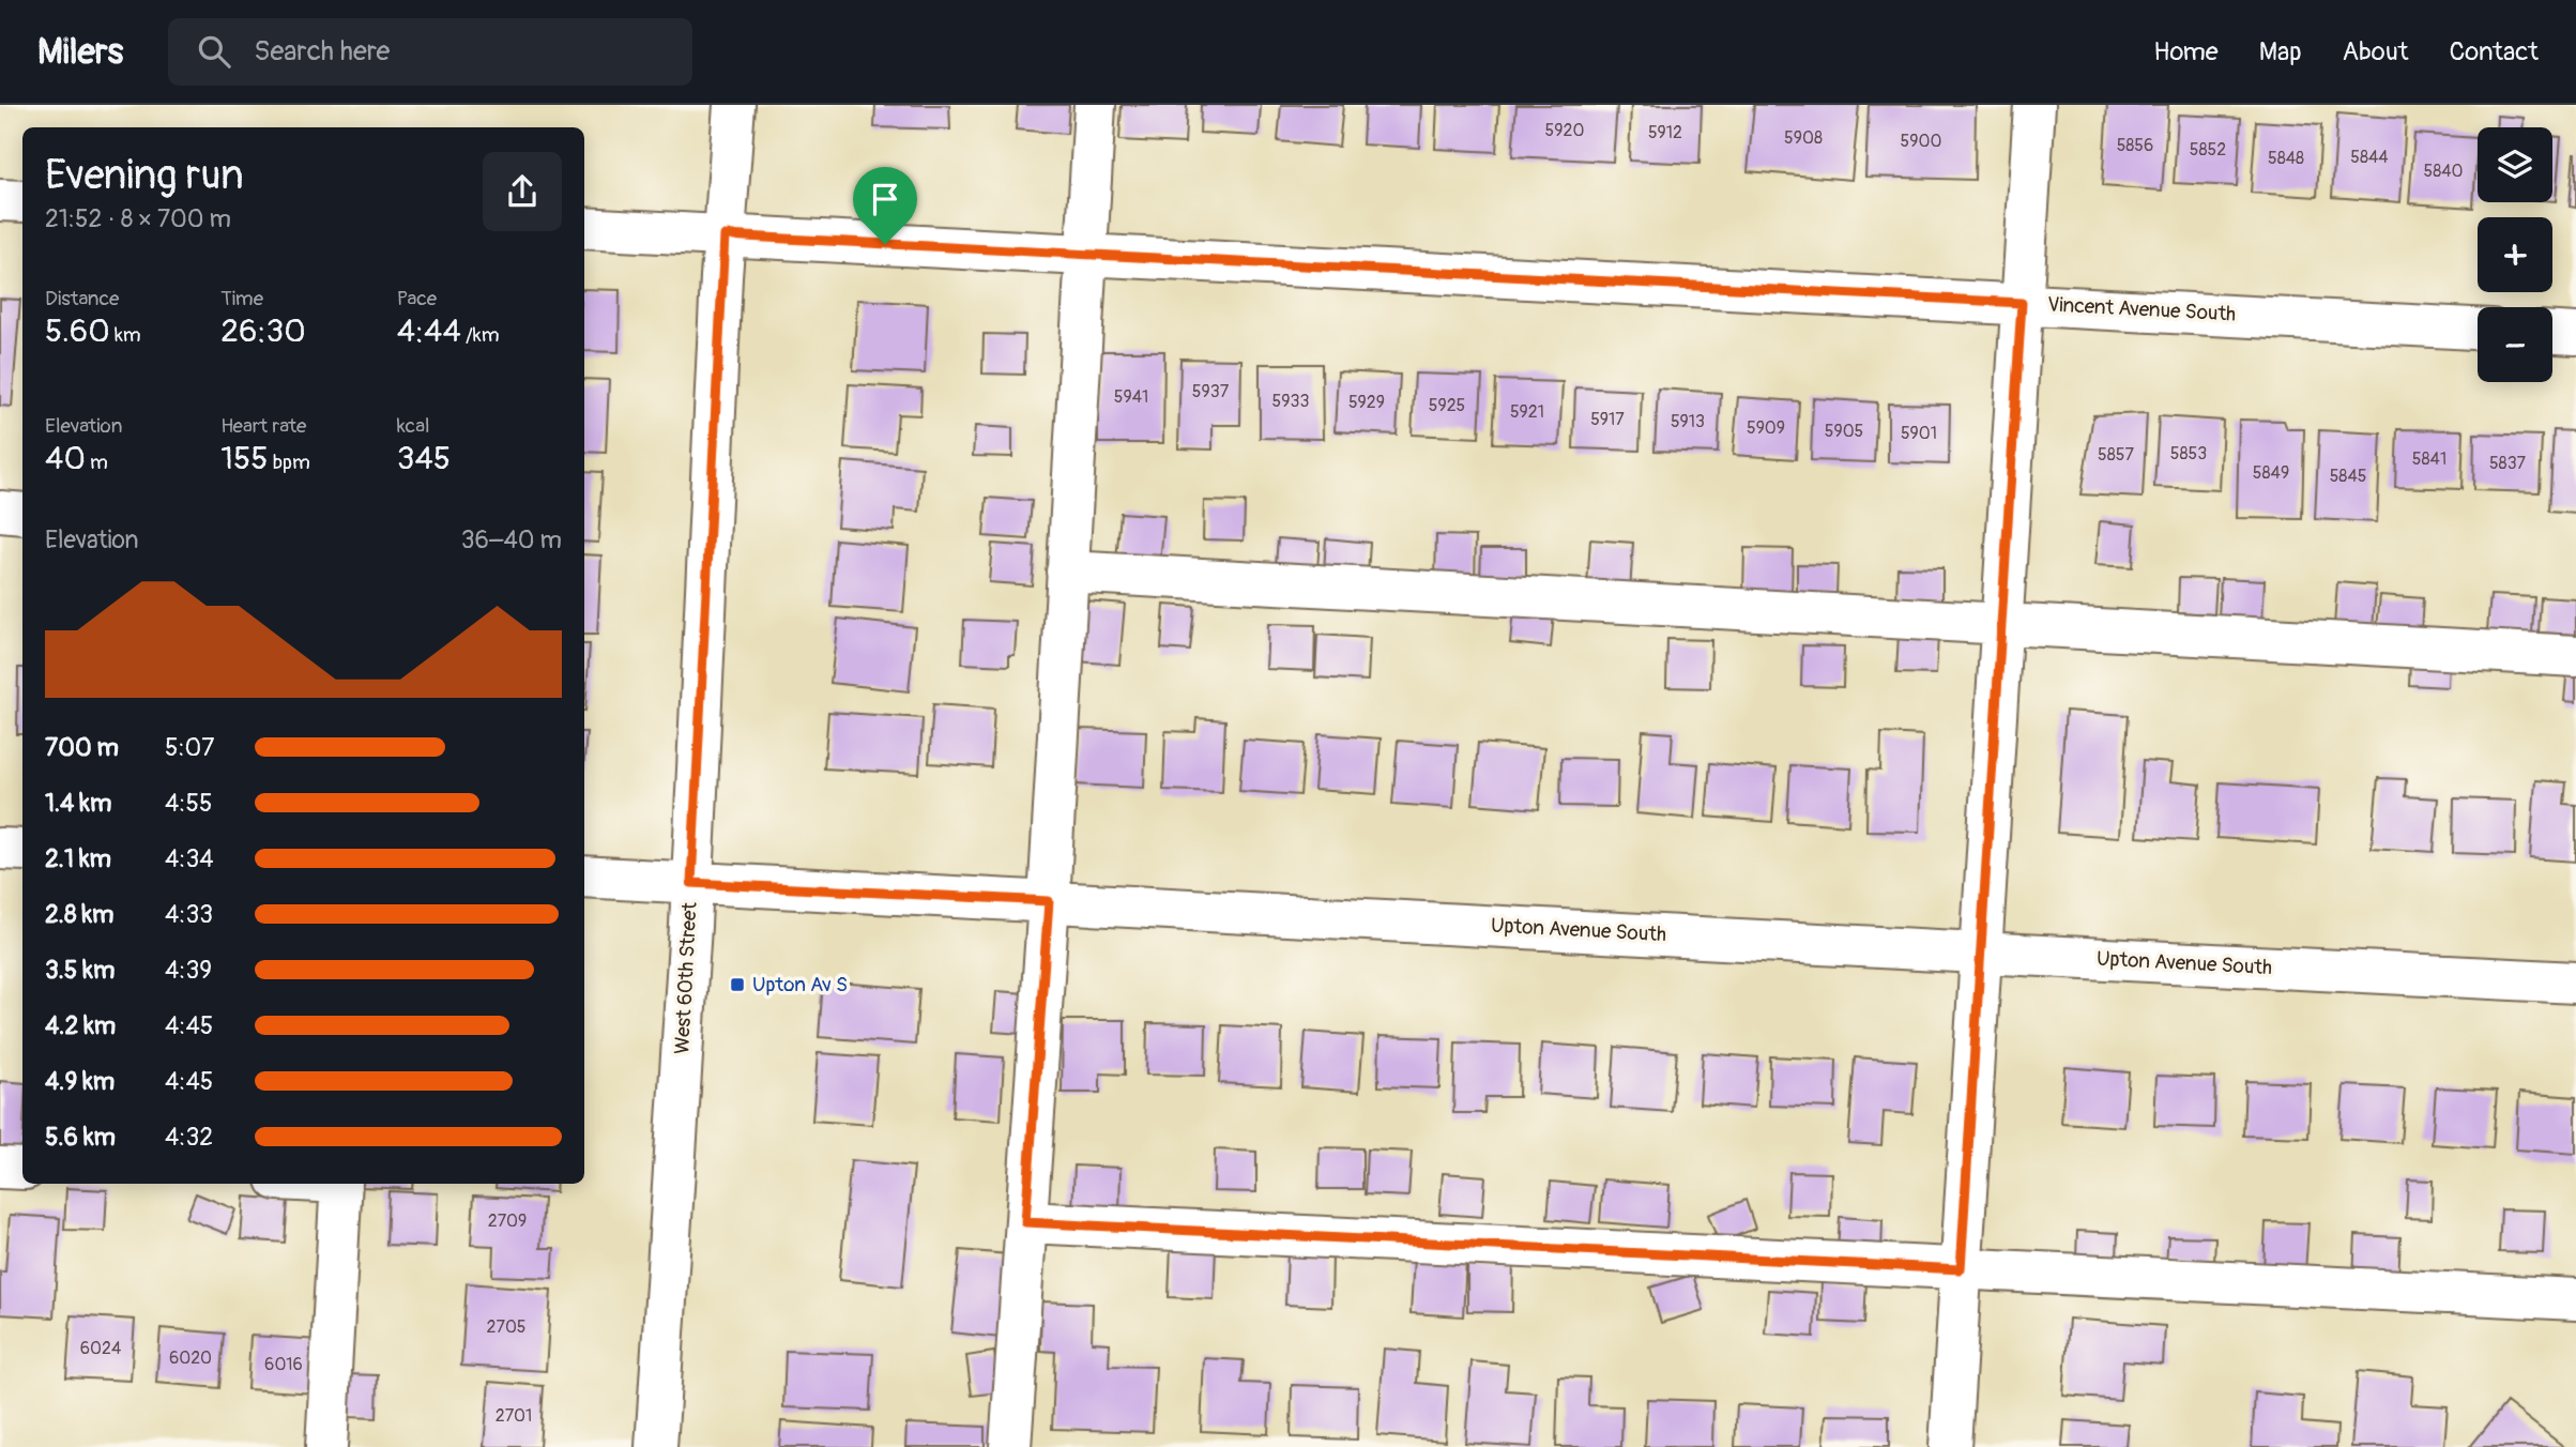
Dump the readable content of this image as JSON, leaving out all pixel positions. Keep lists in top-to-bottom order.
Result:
{
  "streets": {
    "street": ["Vincent Avenue South", "Upton Avenue South", "West 60th Street"]
  },
  "crossings": [
    ["Vincent Avenue South", "West 60th Street"],
    ["Upton Avenue South", "West 60th Street"]
  ],
  "places": {
    "transit": ["Upton Av S"]
  },
  "house_numbers": [
    "5920",
    "5912",
    "5908",
    "5900",
    "5856",
    "5852",
    "5844",
    "5848",
    "5840",
    "5937",
    "5941",
    "5933",
    "5929",
    "5925",
    "5921",
    "5917",
    "5913",
    "5909",
    "5905",
    "5901",
    "5853",
    "5857",
    "5841",
    "5837",
    "5849",
    "5845",
    "2709",
    "2705",
    "6024",
    "6020",
    "6016",
    "2701"
  ],
  "page": {
    "header": "Milers",
    "search": "Search here",
    "nav": [
      "Home",
      "Map",
      "About",
      "Contact"
    ],
    "map_buttons": ["+", "−"],
    "heading": ["Evening run", "21:52 · 8 × 700 m"],
    "stats": [
      ["Distance", "5.60 km"],
      ["Time", "26:30"],
      ["Pace", "4:44 /km"],
      ["Elevation", "40 m"],
      ["Heart rate", "155 bpm"],
      ["kcal", "345"]
    ],
    "chart": ["Elevation", "36–40 m"],
    "list": [
      {
        "name": "700 m",
        "note": "5:07"
      },
      {
        "name": "1.4 km",
        "note": "4:55"
      },
      {
        "name": "2.1 km",
        "note": "4:34"
      },
      {
        "name": "2.8 km",
        "note": "4:33"
      },
      {
        "name": "3.5 km",
        "note": "4:39"
      },
      {
        "name": "4.2 km",
        "note": "4:45"
      },
      {
        "name": "4.9 km",
        "note": "4:45"
      },
      {
        "name": "5.6 km",
        "note": "4:32"
      }
    ]
  }
}
